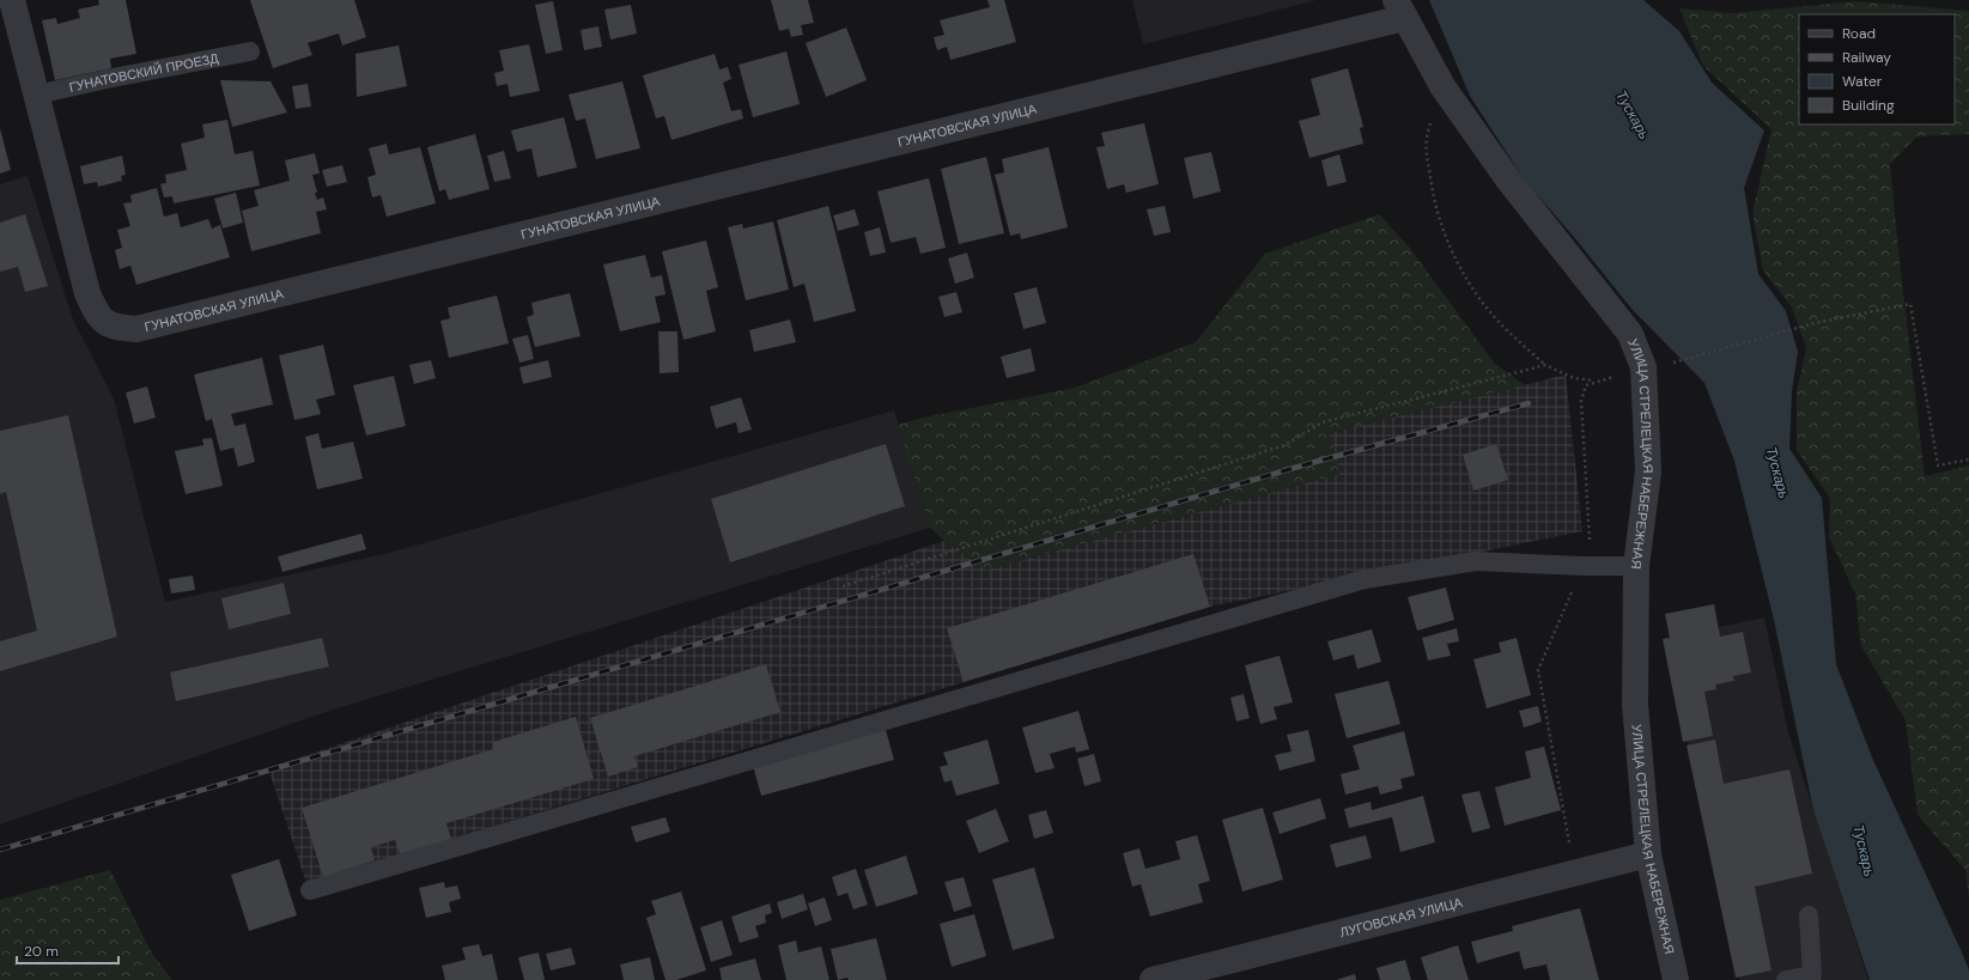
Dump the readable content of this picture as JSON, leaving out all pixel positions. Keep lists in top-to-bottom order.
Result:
{
  "streets": {
    "street": ["ГУНАТОВСКАЯ УЛИЦА", "УЛИЦА СТРЕЛЕЦКАЯ НАБЕРЕЖНАЯ", "ЛУГОВСКАЯ УЛИЦА"],
    "lane": ["ГУНАТОВСКИЙ ПРОЕЗД"]
  },
  "crossings": [
    ["ГУНАТОВСКИЙ ПРОЕЗД", "ГУНАТОВСКАЯ УЛИЦА"],
    ["ГУНАТОВСКАЯ УЛИЦА", "УЛИЦА СТРЕЛЕЦКАЯ НАБЕРЕЖНАЯ"],
    ["УЛИЦА СТРЕЛЕЦКАЯ НАБЕРЕЖНАЯ", "ЛУГОВСКАЯ УЛИЦА"]
  ],
  "water": ["Тускарь"],
  "legend": [
    "Road",
    "Railway",
    "Water",
    "Building"
  ],
  "scale_bar": "20 m"
}
